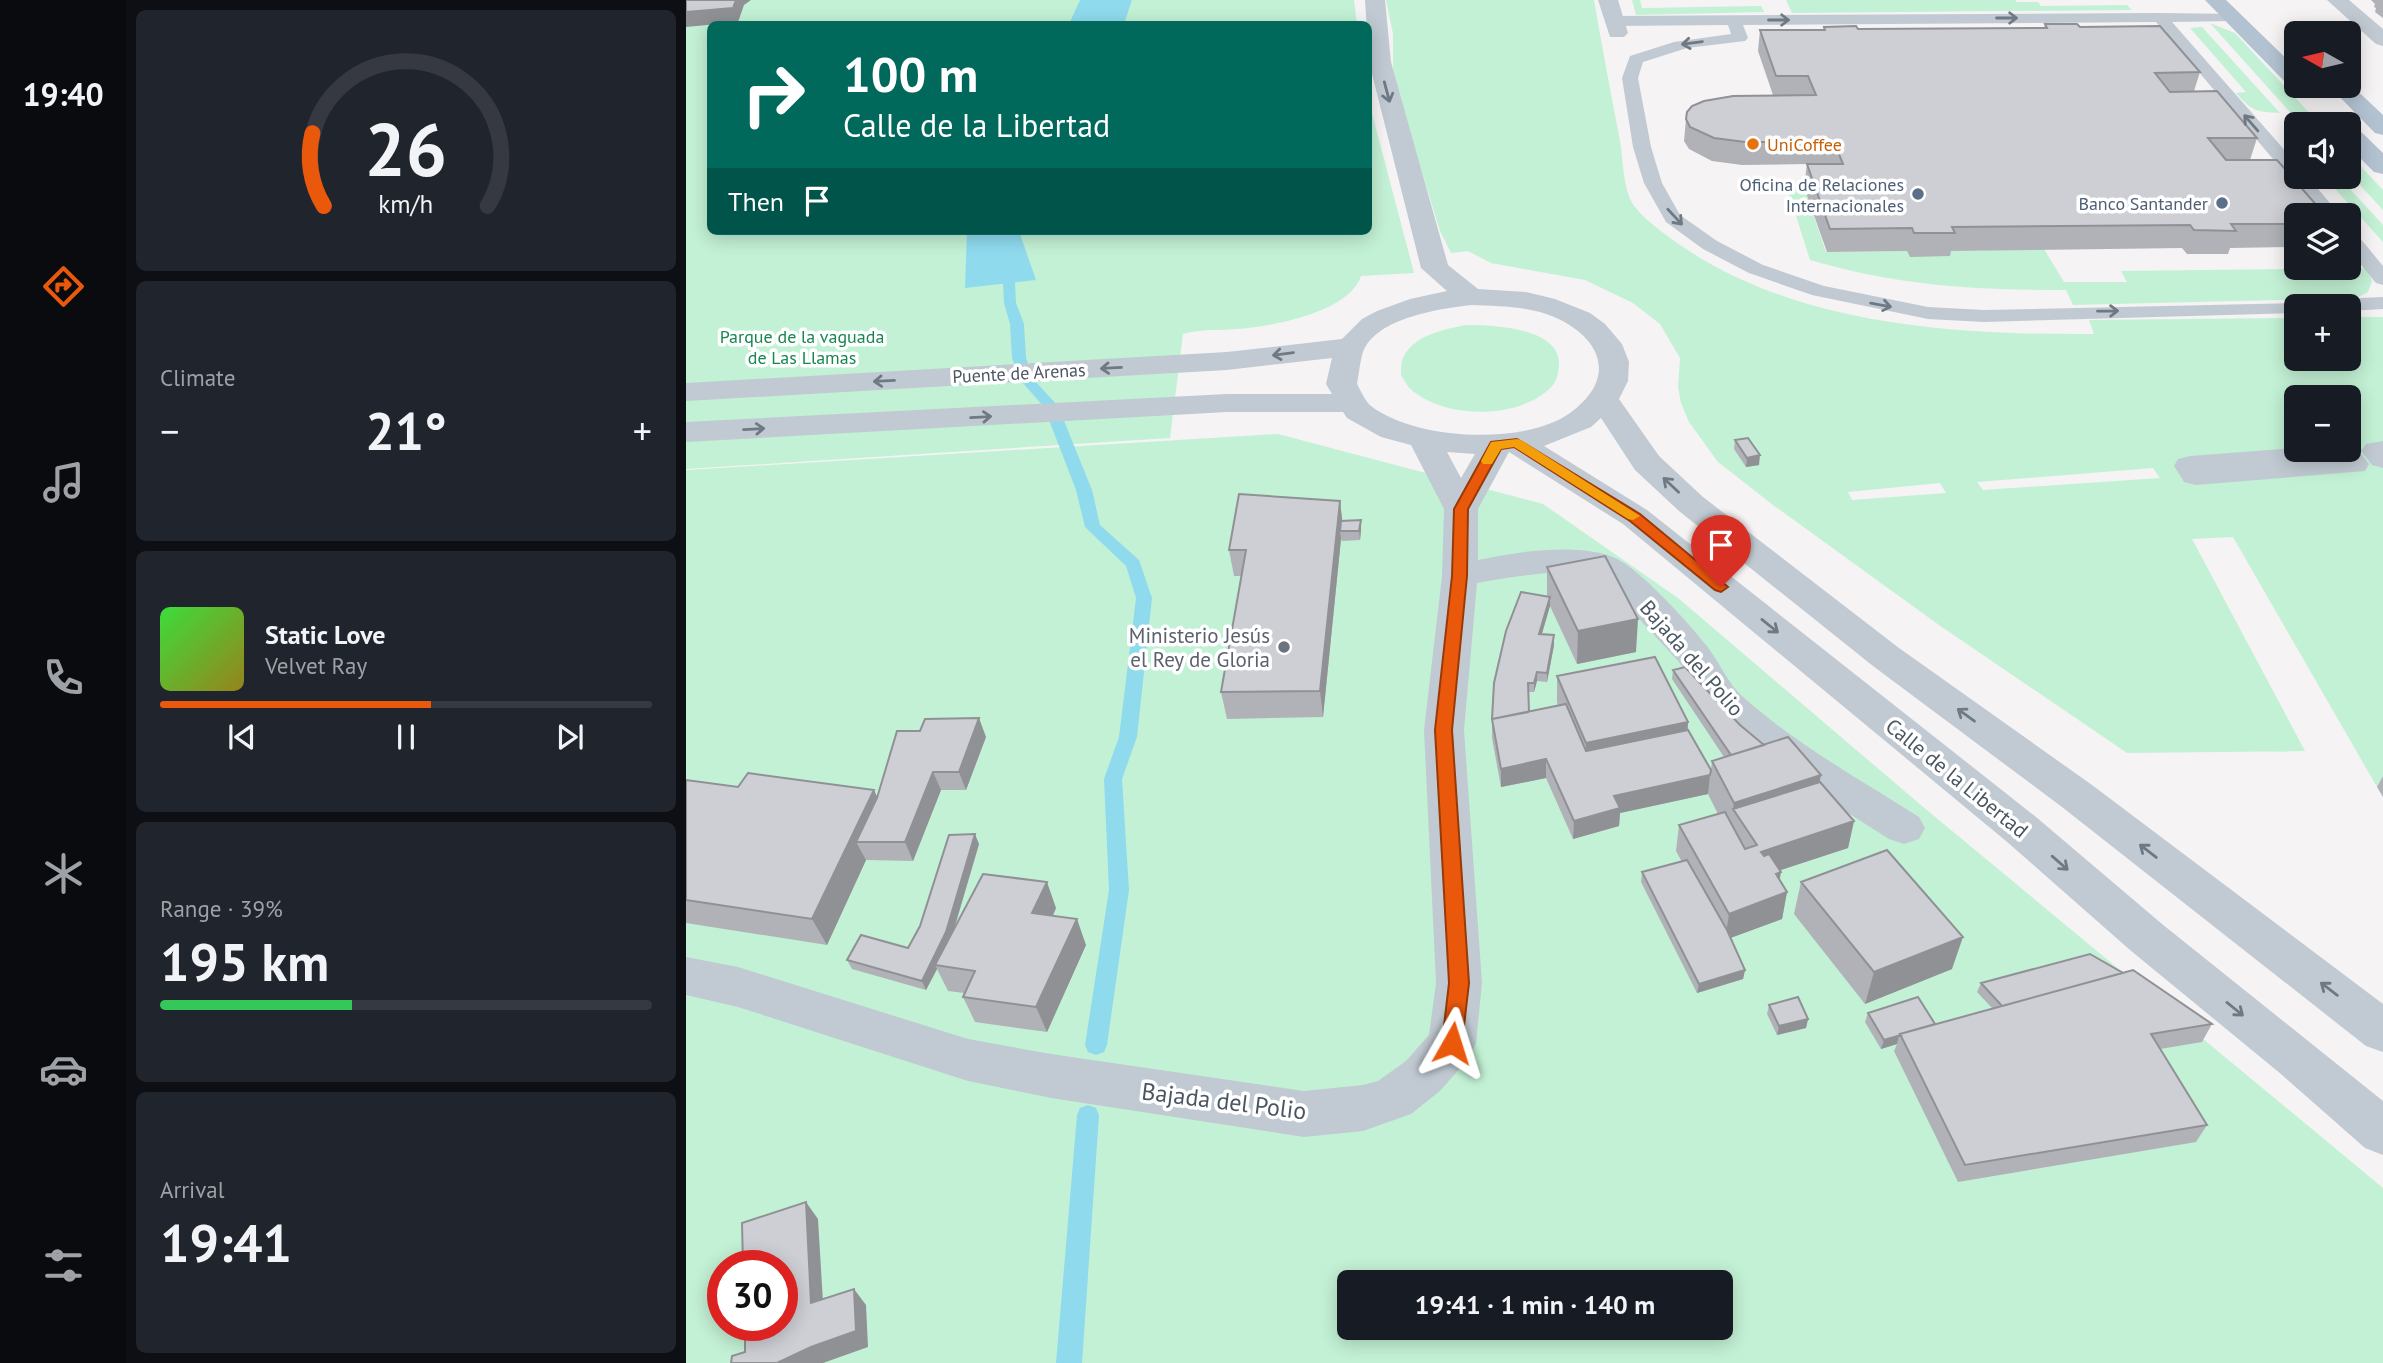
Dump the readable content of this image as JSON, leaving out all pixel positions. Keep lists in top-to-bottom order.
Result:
{
  "streets": {
    "street": ["Puente de Arenas", "Bajada del Polio", "Calle de la Libertad"]
  },
  "crossings": [
    ["Puente de Arenas", "Bajada del Polio"],
    ["Puente de Arenas", "Calle de la Libertad"],
    ["Bajada del Polio", "Calle de la Libertad"]
  ],
  "parks": ["Parque de la vaguada de Las Llamas"],
  "places": [
    "UniCoffee",
    "Oficina de Relaciones Internacionales",
    "Banco Santander",
    "Ministerio Jesús el Rey de Gloria"
  ],
  "north": "left",
  "page": {
    "tabs": "19:40",
    "map_buttons": ["+", "−"],
    "turn": ["100 m", "Calle de la Libertad"],
    "then": "Then",
    "tile": [
      "Climate",
      ["Range · 39%", "195 km"],
      ["Arrival", "19:41"]
    ],
    "heat": ["−", "21°", "+"],
    "song": ["Static Love", "Velvet Ray"],
    "limit": "30",
    "trip": "19:41 · 1 min · 140 m",
    "gauge": ["26", "km/h"]
  }
}
